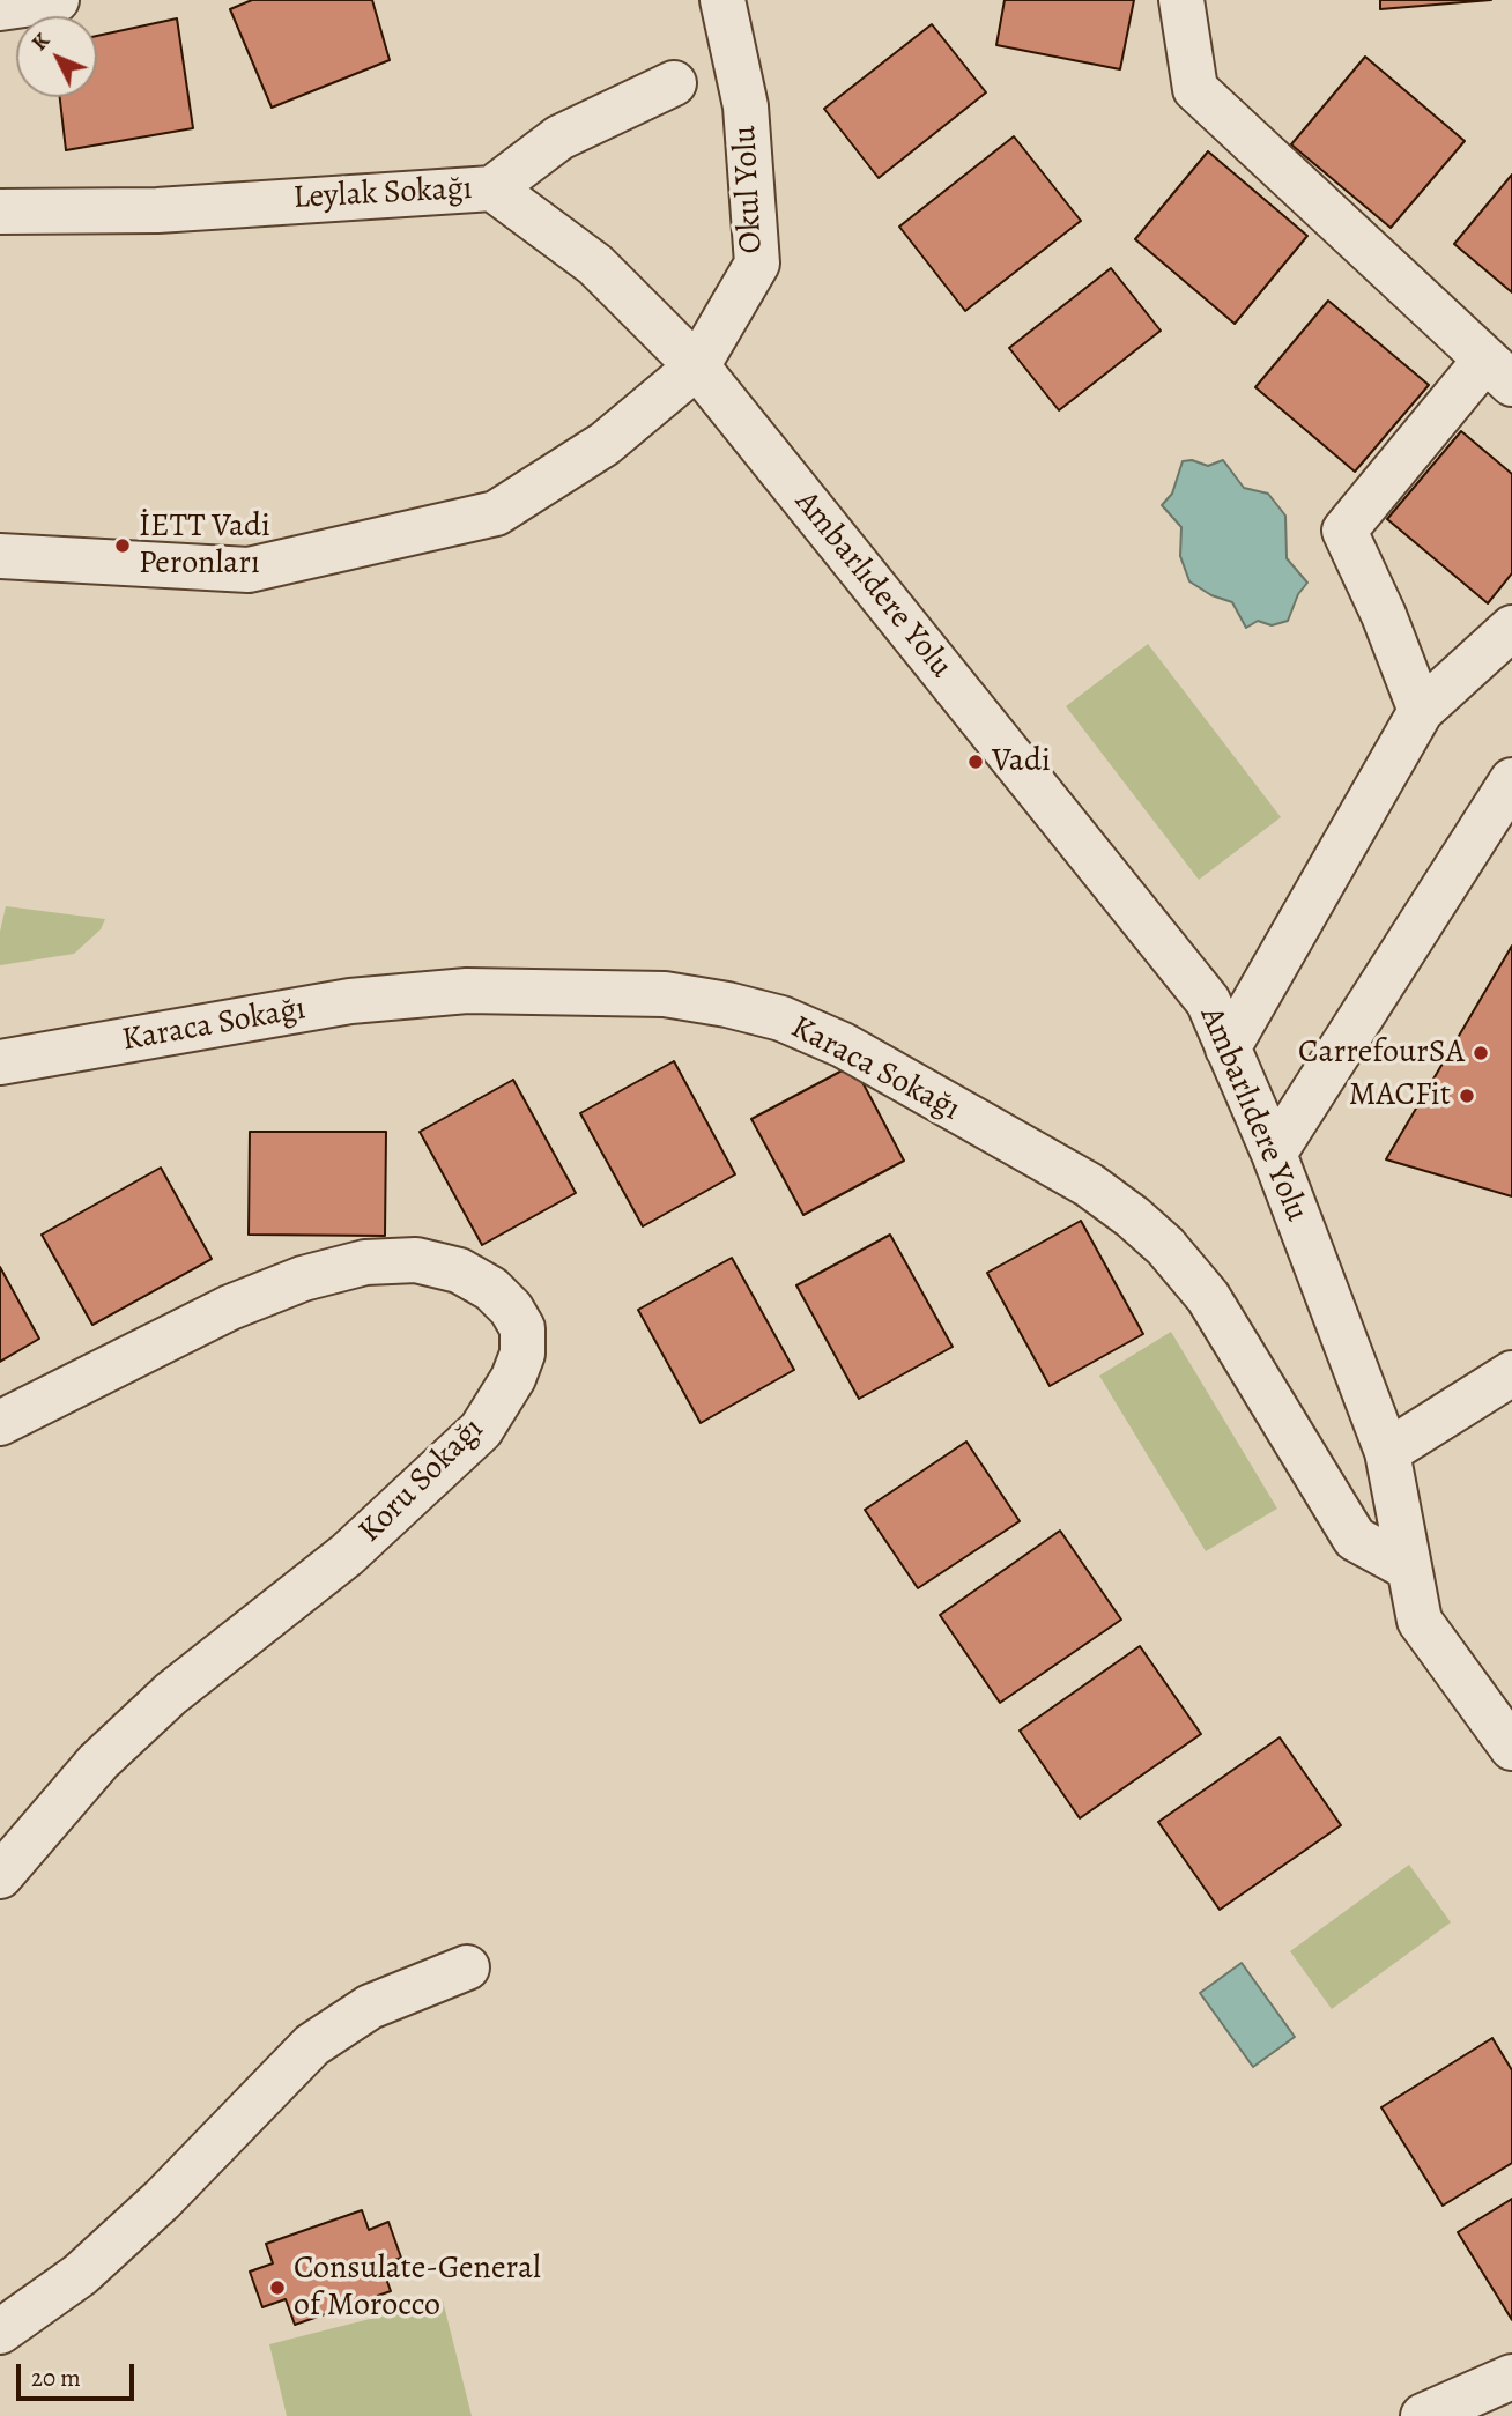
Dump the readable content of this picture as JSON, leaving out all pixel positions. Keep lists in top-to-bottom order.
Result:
{
  "streets": {
    "street": [
      "Okul Yolu",
      "Leylak Sokağı",
      "Ambarlıdere Yolu",
      "Karaca Sokağı",
      "Koru Sokağı"
    ]
  },
  "crossings": [
    ["Okul Yolu", "Leylak Sokağı"],
    ["Okul Yolu", "Ambarlıdere Yolu"],
    ["Leylak Sokağı", "Ambarlıdere Yolu"],
    ["Ambarlıdere Yolu", "Karaca Sokağı"]
  ],
  "places": [
    "İETT Vadi Peronları",
    "Vadi",
    "CarrefourSA",
    "MACFit",
    "Consulate-General of Morocco"
  ],
  "scale_bar": "20 m",
  "north": "top left"
}
